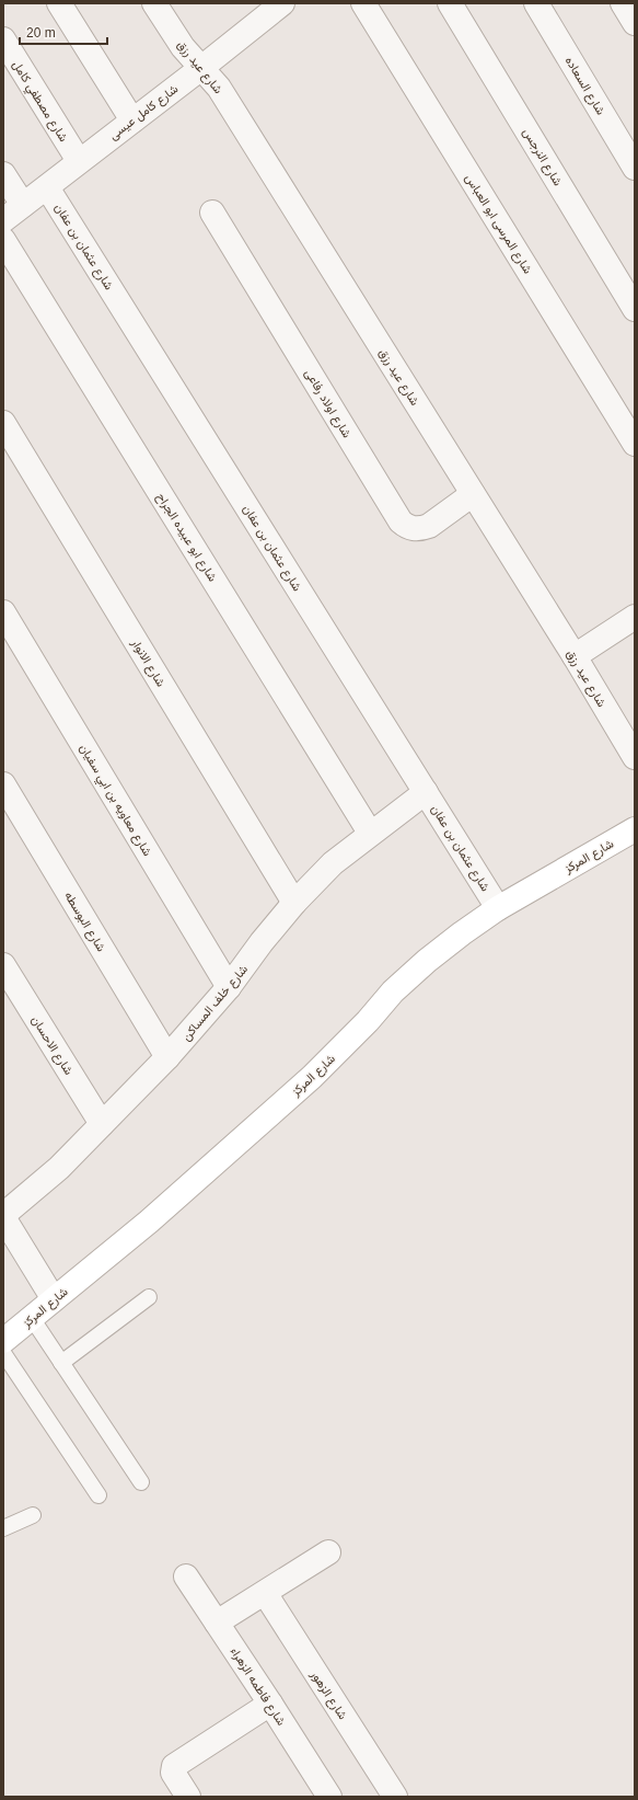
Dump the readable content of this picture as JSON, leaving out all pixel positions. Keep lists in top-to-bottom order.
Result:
{
  "streets": {
    "main road": ["شارع المركز"],
    "street": [
      "شارع عيد رزق",
      "شارع السعاده",
      "شارع مصطفي كامل",
      "شارع كامل عيسى",
      "شارع النرجس",
      "شارع المرسى ابو العباس",
      "شارع عثمان بن عفان",
      "شارع اولاد رفاعى",
      "شارع ابو عبيده الجراح",
      "شارع الانوار",
      "شارع معاويه بن ابي سفيان",
      "شارع البوسطه",
      "شارع خلف المساكن",
      "شارع الاحسان",
      "شارع فاطمه الزهراء",
      "شارع الزهور"
    ]
  },
  "crossings": [
    ["شارع عيد رزق", "شارع كامل عيسى"],
    ["شارع عيد رزق", "شارع اولاد رفاعى"],
    ["شارع مصطفي كامل", "شارع كامل عيسى"],
    ["شارع كامل عيسى", "شارع عثمان بن عفان"],
    ["شارع عثمان بن عفان", "شارع المركز"],
    ["شارع عثمان بن عفان", "شارع خلف المساكن"],
    ["شارع ابو عبيده الجراح", "شارع خلف المساكن"],
    ["شارع الانوار", "شارع خلف المساكن"],
    ["شارع معاويه بن ابي سفيان", "شارع خلف المساكن"],
    ["شارع البوسطه", "شارع خلف المساكن"],
    ["شارع خلف المساكن", "شارع الاحسان"]
  ],
  "scale_bar": "20 m"
}
